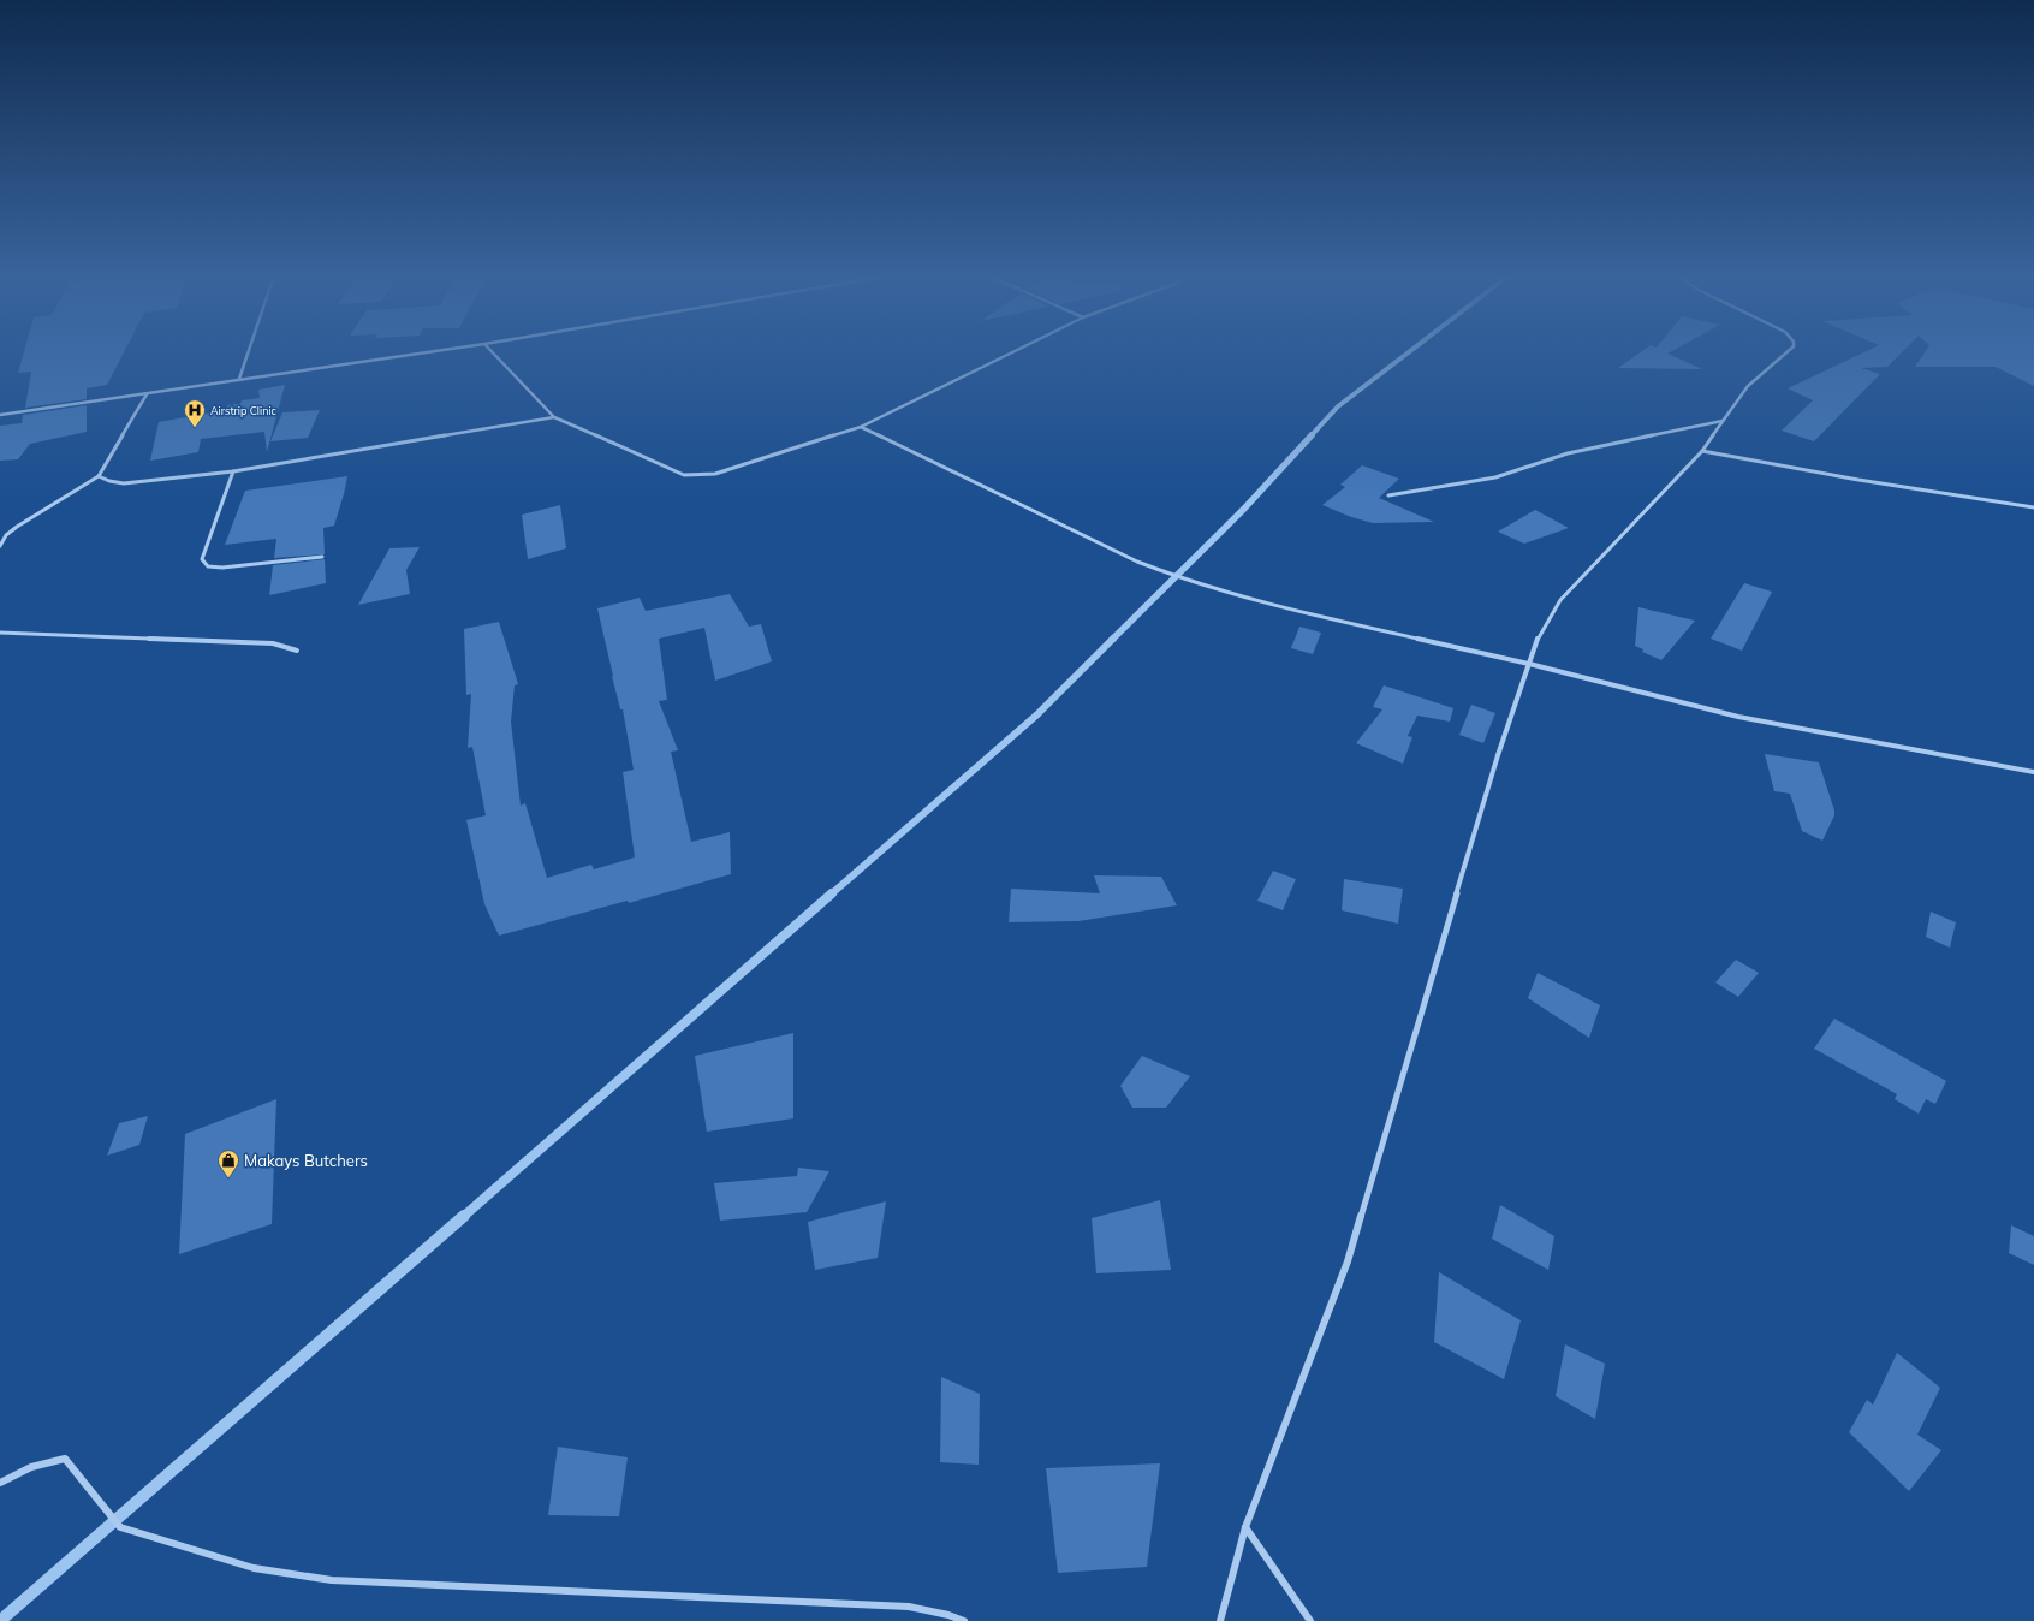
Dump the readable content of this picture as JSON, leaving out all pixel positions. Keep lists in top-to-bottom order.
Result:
{
  "places": {
    "hospital": ["Airstrip Clinic"],
    "shop": ["Makays Butchers"]
  }
}
